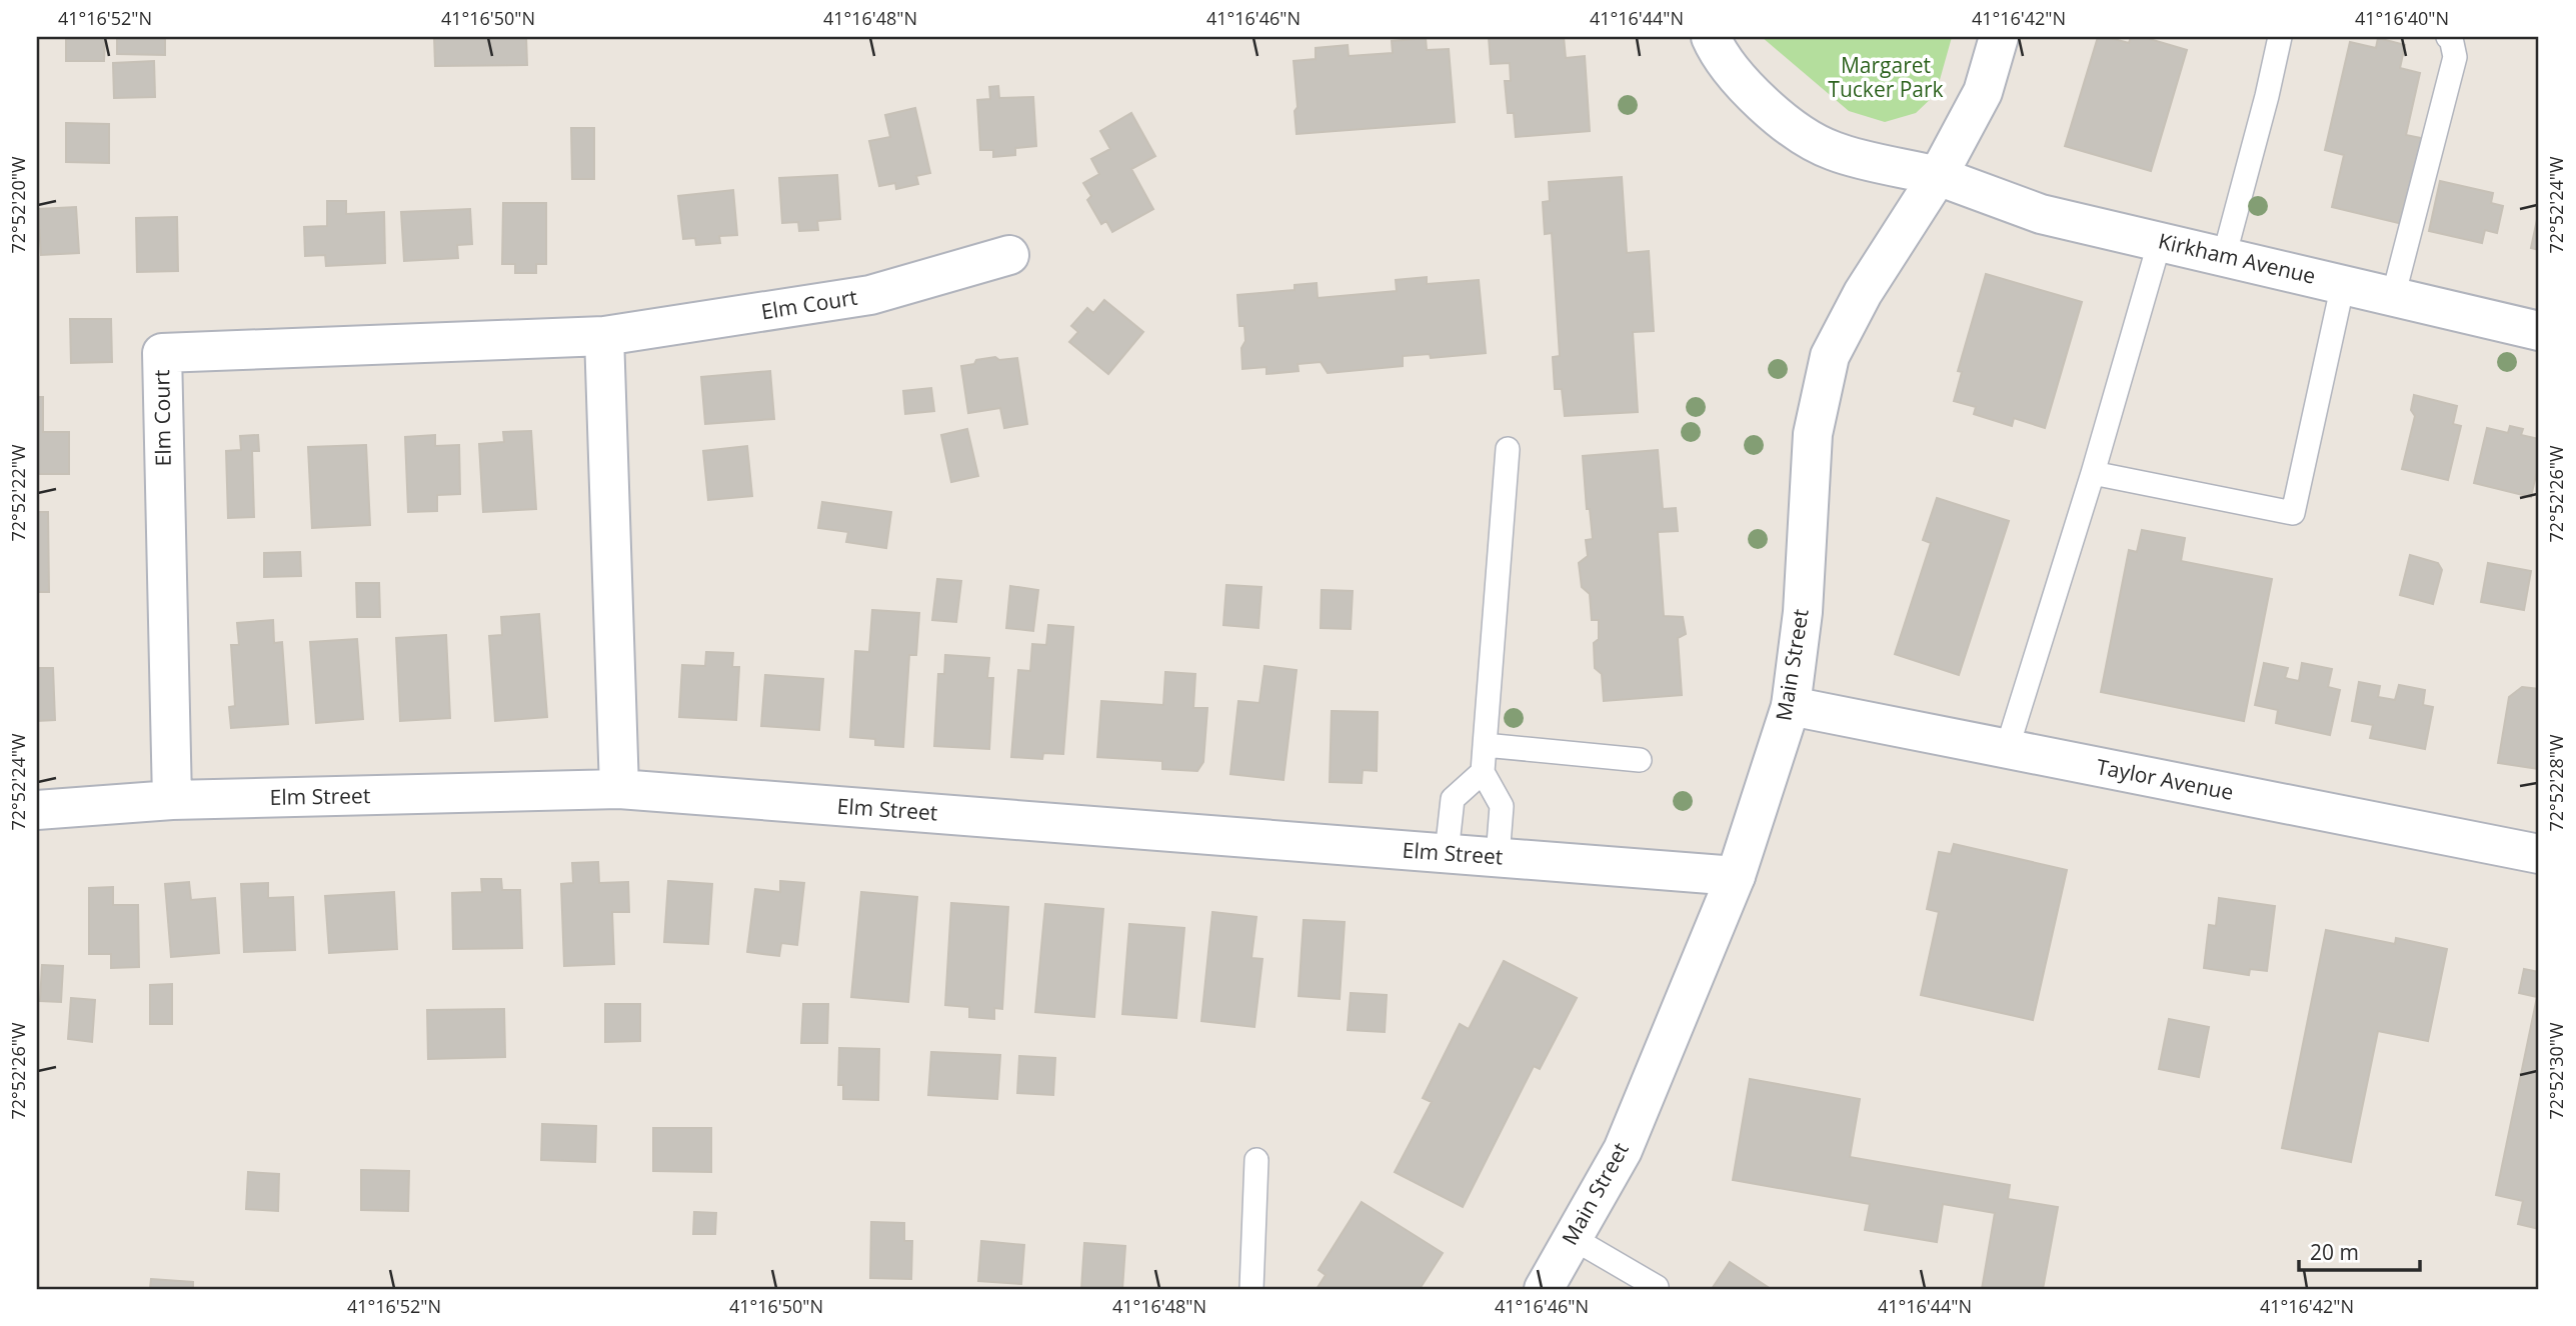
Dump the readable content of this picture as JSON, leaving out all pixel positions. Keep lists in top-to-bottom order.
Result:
{
  "streets": {
    "street": [
      "Kirkham Avenue",
      "Elm Court",
      "Main Street",
      "Taylor Avenue",
      "Elm Street"
    ]
  },
  "crossings": [
    ["Kirkham Avenue", "Main Street"],
    ["Elm Court", "Elm Street"],
    ["Main Street", "Taylor Avenue"],
    ["Main Street", "Elm Street"]
  ],
  "parks": ["Margaret Tucker Park"],
  "scale_bar": "20 m",
  "coordinates": [
    "41°16'52\"N",
    "41°16'50\"N",
    "41°16'48\"N",
    "41°16'46\"N",
    "41°16'44\"N",
    "41°16'42\"N",
    "41°16'40\"N",
    "72°52'20\"W",
    "72°52'24\"W",
    "72°52'22\"W",
    "72°52'26\"W",
    "72°52'28\"W",
    "72°52'30\"W"
  ]
}
